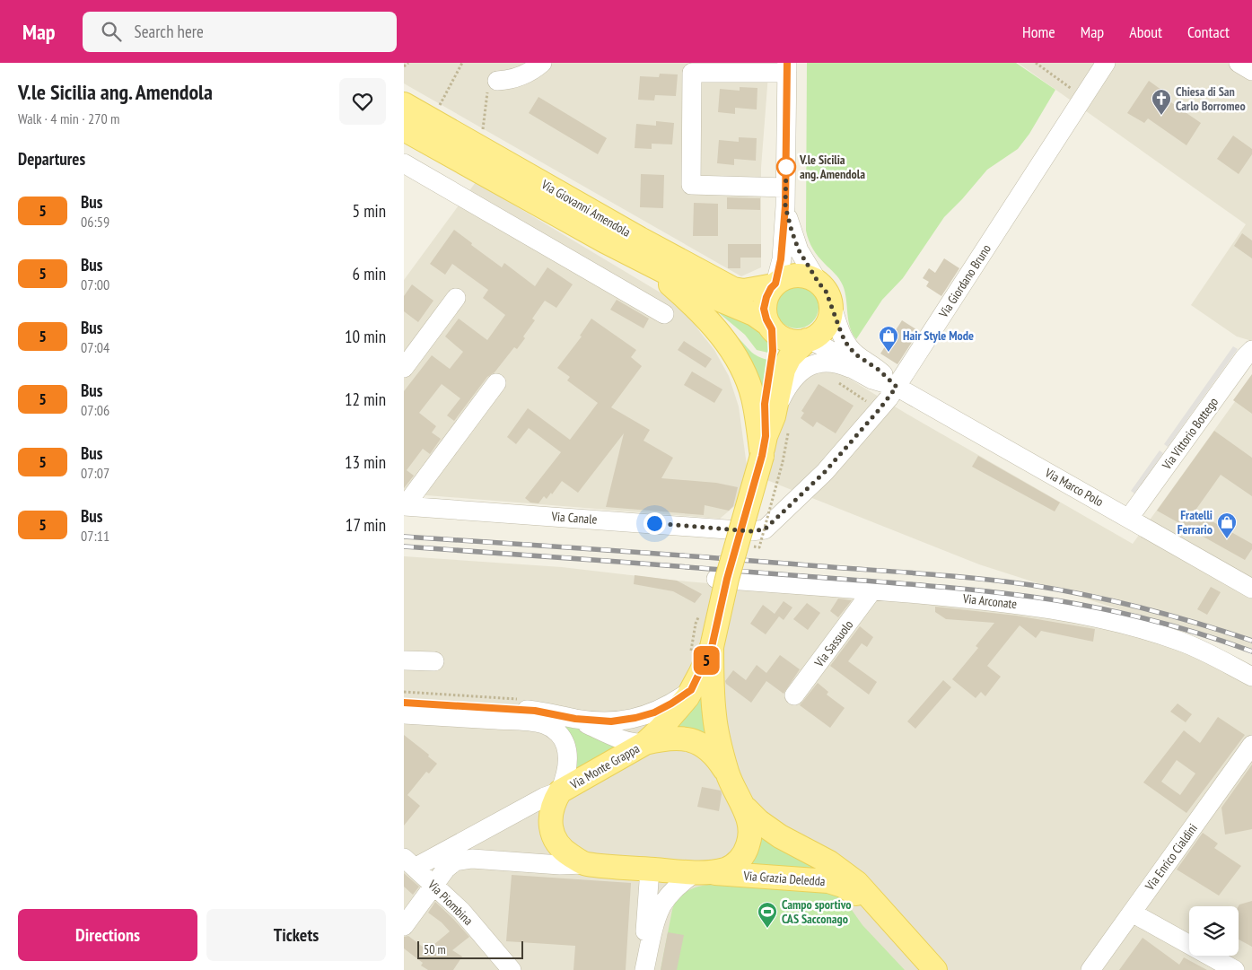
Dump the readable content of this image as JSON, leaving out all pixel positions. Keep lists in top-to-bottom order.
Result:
{
  "streets": {
    "main road": ["Via Giovanni Amendola", "Via Monte Grappa", "Via Grazia Deledda"],
    "street": [
      "Via Giordano Bruno",
      "Via Vittorio Bottego",
      "Via Marco Polo",
      "Via Canale",
      "Via Arconate",
      "Via Sassuolo",
      "Via Enrico Cialdini",
      "Via Piombina"
    ]
  },
  "crossings": [
    ["Via Giovanni Amendola", "Via Marco Polo"],
    ["Via Giordano Bruno", "Via Marco Polo"],
    ["Via Giordano Bruno", "Via Canale"],
    ["Via Vittorio Bottego", "Via Marco Polo"],
    ["Via Arconate", "Via Sassuolo"],
    ["Via Monte Grappa", "Via Grazia Deledda"]
  ],
  "places": {
    "church": ["Chiesa di San Carlo Borromeo"],
    "other": ["V.le Sicilia ang. Amendola"],
    "shop": ["Hair Style Mode", "Fratelli Ferrario"],
    "sports": ["Campo sportivo CAS Sacconago"]
  },
  "lines": ["bus line 5"],
  "scale_bar": "50 m",
  "page": {
    "header": "Map",
    "search": "Search here",
    "nav": [
      "Home",
      "Map",
      "About",
      "Contact"
    ],
    "heading": [
      ["V.le Sicilia ang. Amendola", "Walk · 4 min · 270 m"],
      "Departures"
    ],
    "on_map": "5",
    "list": [
      {
        "mark": "5",
        "name": "Bus",
        "note": "06:59",
        "value": "5 min"
      },
      {
        "mark": "5",
        "name": "Bus",
        "note": "07:00",
        "value": "6 min"
      },
      {
        "mark": "5",
        "name": "Bus",
        "note": "07:04",
        "value": "10 min"
      },
      {
        "mark": "5",
        "name": "Bus",
        "note": "07:06",
        "value": "12 min"
      },
      {
        "mark": "5",
        "name": "Bus",
        "note": "07:07",
        "value": "13 min"
      },
      {
        "mark": "5",
        "name": "Bus",
        "note": "07:11",
        "value": "17 min"
      }
    ],
    "buttons": ["Directions", "Tickets"],
    "scale": "50 m"
  }
}
